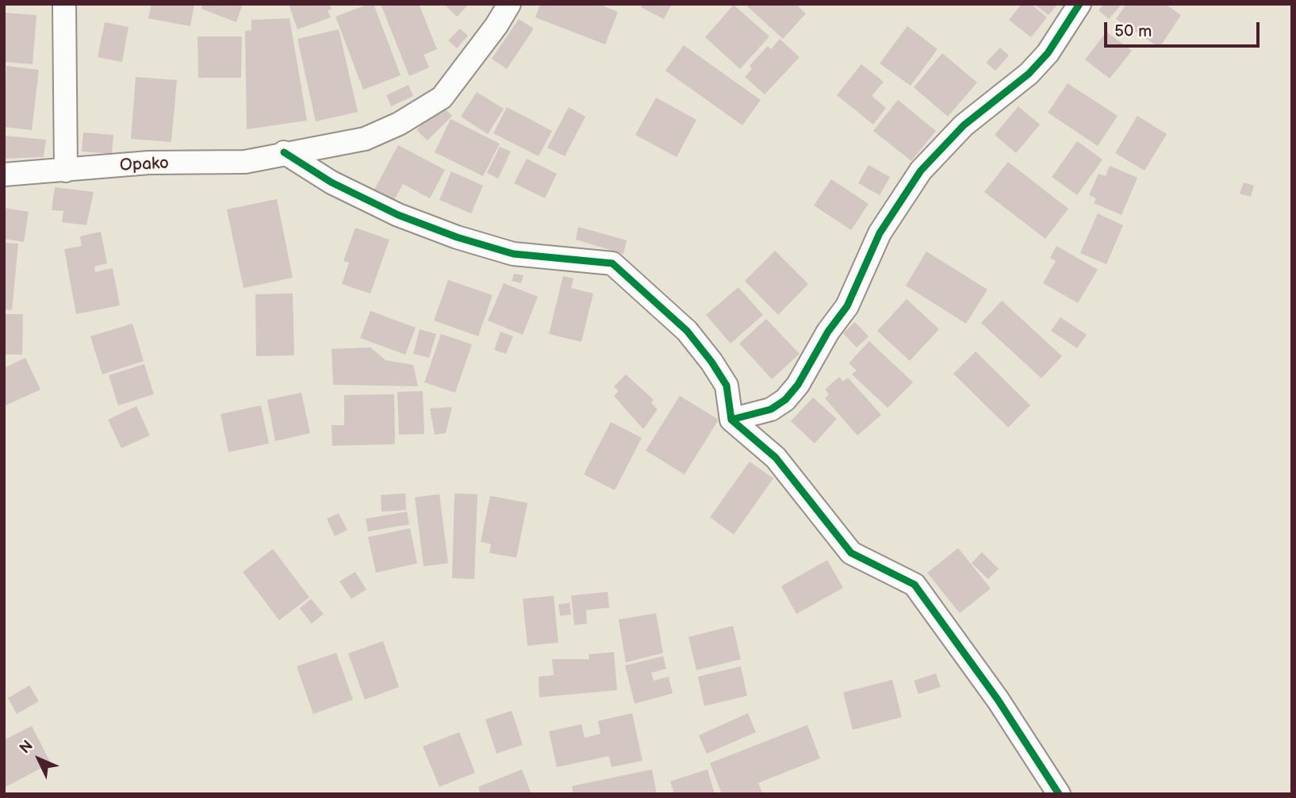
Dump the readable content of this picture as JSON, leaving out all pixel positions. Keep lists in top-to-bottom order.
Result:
{
  "streets": {
    "street": ["Opako"]
  },
  "scale_bar": "50 m",
  "north": "top left"
}
